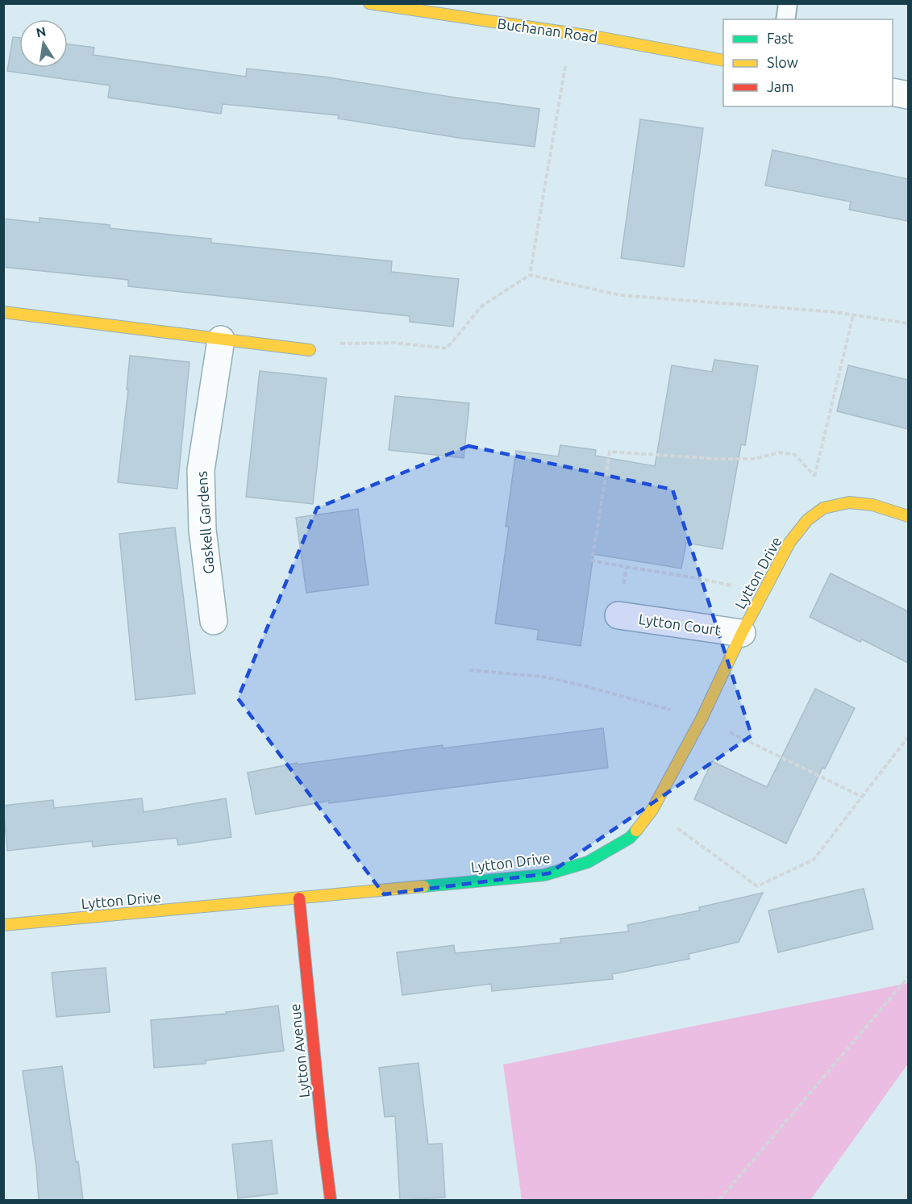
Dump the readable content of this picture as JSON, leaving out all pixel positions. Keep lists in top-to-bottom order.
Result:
{
  "streets": {
    "street": [
      "Buchanan Road",
      "Gaskell Gardens",
      "Lytton Drive",
      "Lytton Court",
      "Lytton Avenue"
    ]
  },
  "crossings": [
    ["Lytton Drive", "Lytton Court"],
    ["Lytton Drive", "Lytton Avenue"]
  ],
  "legend": ["Fast", "Slow", "Jam"],
  "north": "top"
}
